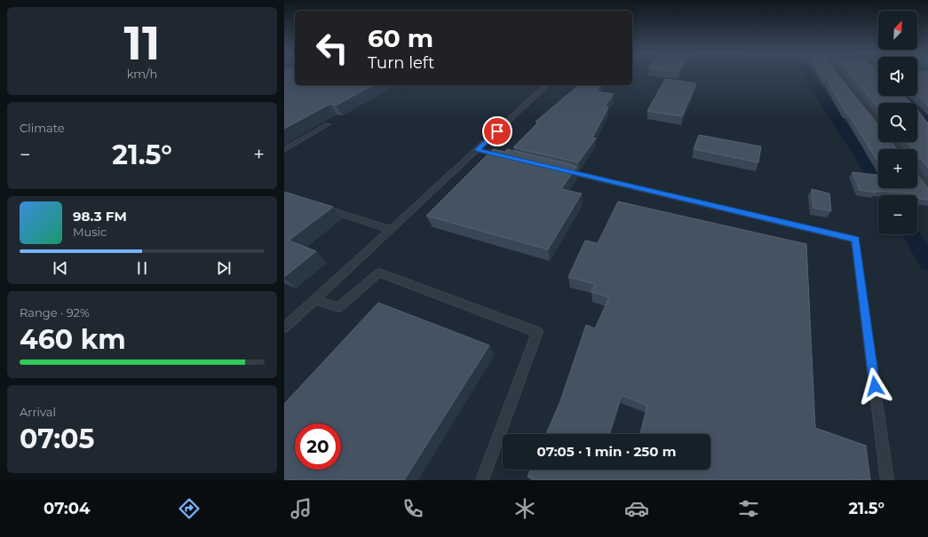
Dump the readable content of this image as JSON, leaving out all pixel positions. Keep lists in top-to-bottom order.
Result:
{
  "north": "top right",
  "page": {
    "tile": [
      ["11", "km/h"],
      "Climate",
      ["Range · 92%", "460 km"],
      ["Arrival", "07:05"]
    ],
    "map_buttons": ["+", "−"],
    "turn": ["60 m", "Turn left"],
    "heat": ["−", "21.5°", "+"],
    "song": ["98.3 FM", "Music"],
    "limit": "20",
    "trip": "07:05 · 1 min · 250 m",
    "tabs": ["07:04", "21.5°"]
  }
}
